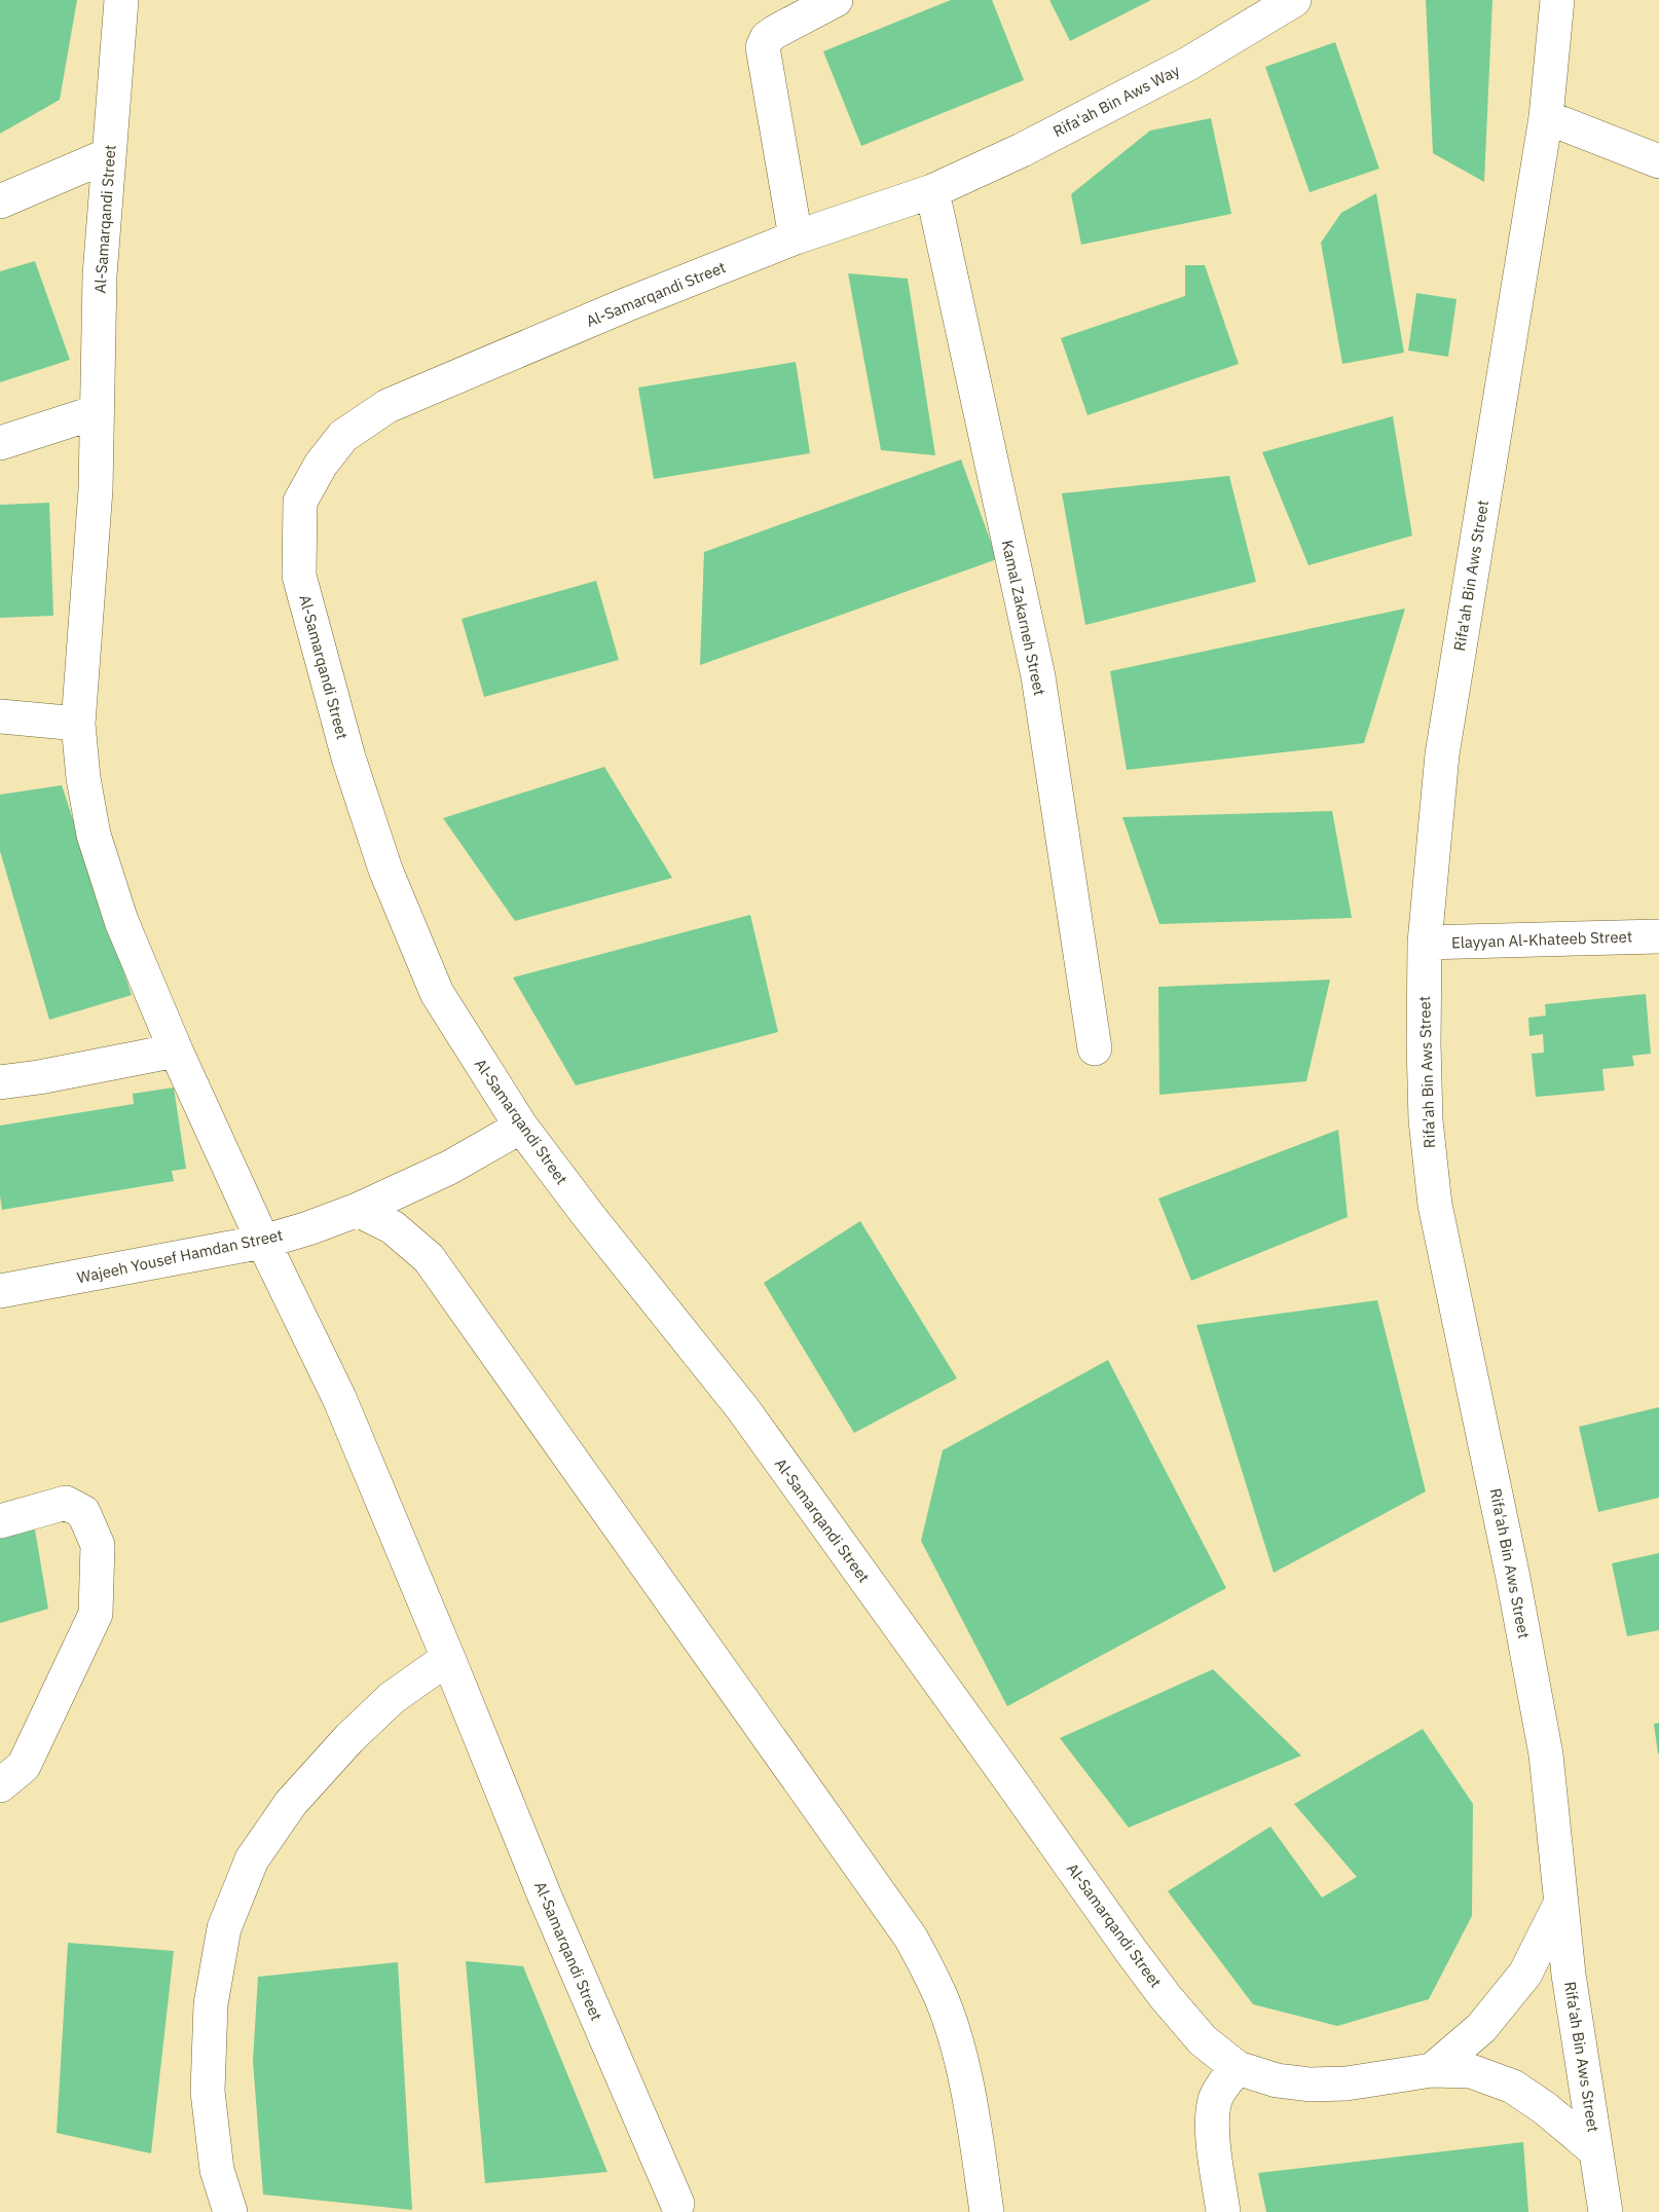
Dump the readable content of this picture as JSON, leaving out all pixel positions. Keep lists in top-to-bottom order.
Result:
{
  "streets": {
    "street": [
      "Rifa'ah Bin Aws Way",
      "Al-Samarqandi Street",
      "Rifa'ah Bin Aws Street",
      "Kamal Zakarneh Street",
      "Elayyan Al-Khateeb Street",
      "Wajeeh Yousef Hamdan Street"
    ]
  },
  "crossings": [
    ["Rifa'ah Bin Aws Way", "Al-Samarqandi Street"],
    ["Rifa'ah Bin Aws Way", "Kamal Zakarneh Street"],
    ["Al-Samarqandi Street", "Rifa'ah Bin Aws Street"],
    ["Al-Samarqandi Street", "Kamal Zakarneh Street"],
    ["Al-Samarqandi Street", "Wajeeh Yousef Hamdan Street"],
    ["Rifa'ah Bin Aws Street", "Elayyan Al-Khateeb Street"]
  ]
}
